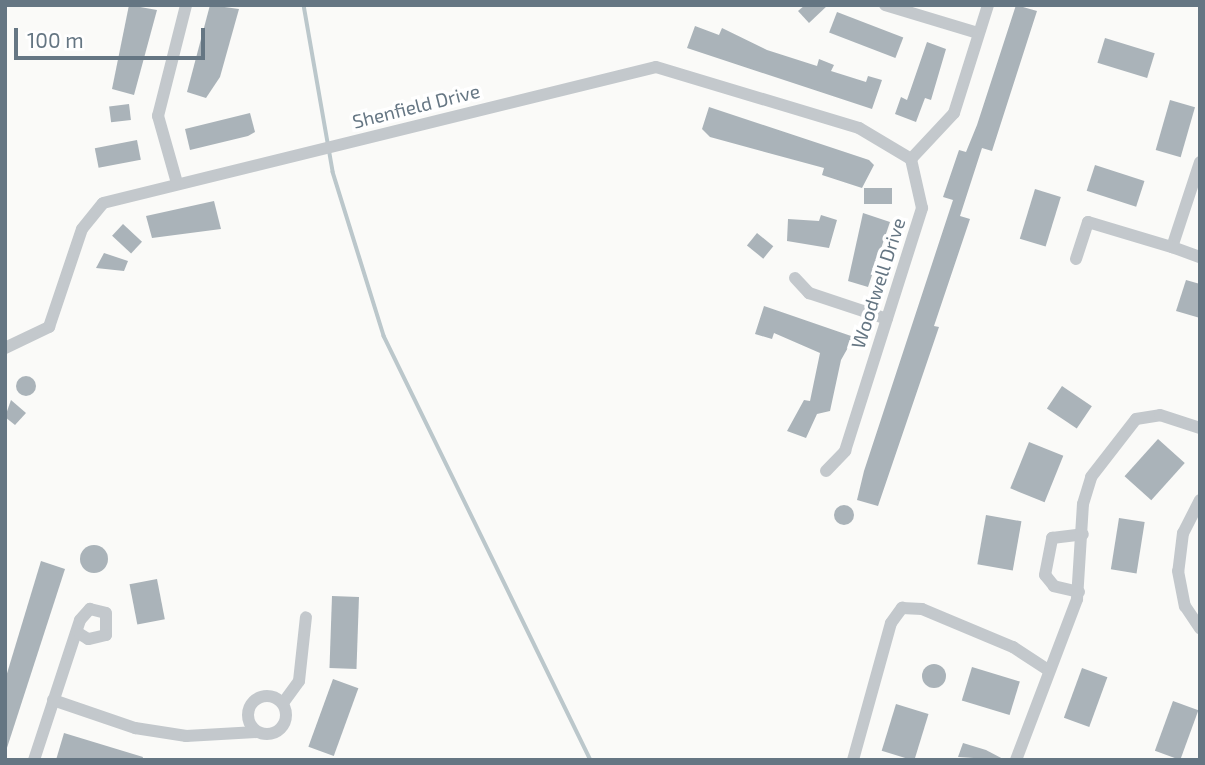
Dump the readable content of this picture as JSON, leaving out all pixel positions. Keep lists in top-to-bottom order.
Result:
{
  "streets": {
    "street": ["Shenfield Drive", "Woodwell Drive"]
  },
  "crossings": [
    ["Shenfield Drive", "Woodwell Drive"]
  ],
  "scale_bar": "100 m"
}
